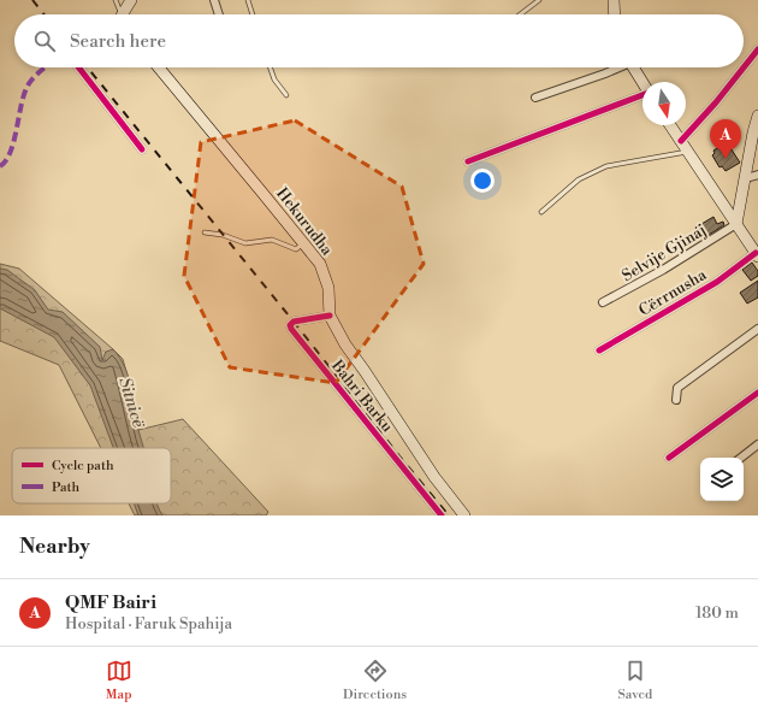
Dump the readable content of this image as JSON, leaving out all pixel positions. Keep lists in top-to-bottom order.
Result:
{
  "streets": {
    "main road": ["Hekurudha"],
    "street": ["Selvije Gjinaj", "Cërrnusha", "Bahri Barku"]
  },
  "crossings": [
    ["Hekurudha", "Bahri Barku"]
  ],
  "water": ["Sitnicë"],
  "legend": ["Cycle path", "Path"],
  "north": "bottom",
  "page": {
    "search": "Search here",
    "pins": "A",
    "heading": "Nearby",
    "list": [
      {
        "mark": "A",
        "name": "QMF Bairi",
        "note": "Hospital · Faruk Spahija",
        "value": "180 m"
      }
    ],
    "nav": ["Map", "Directions", "Saved"]
  }
}
